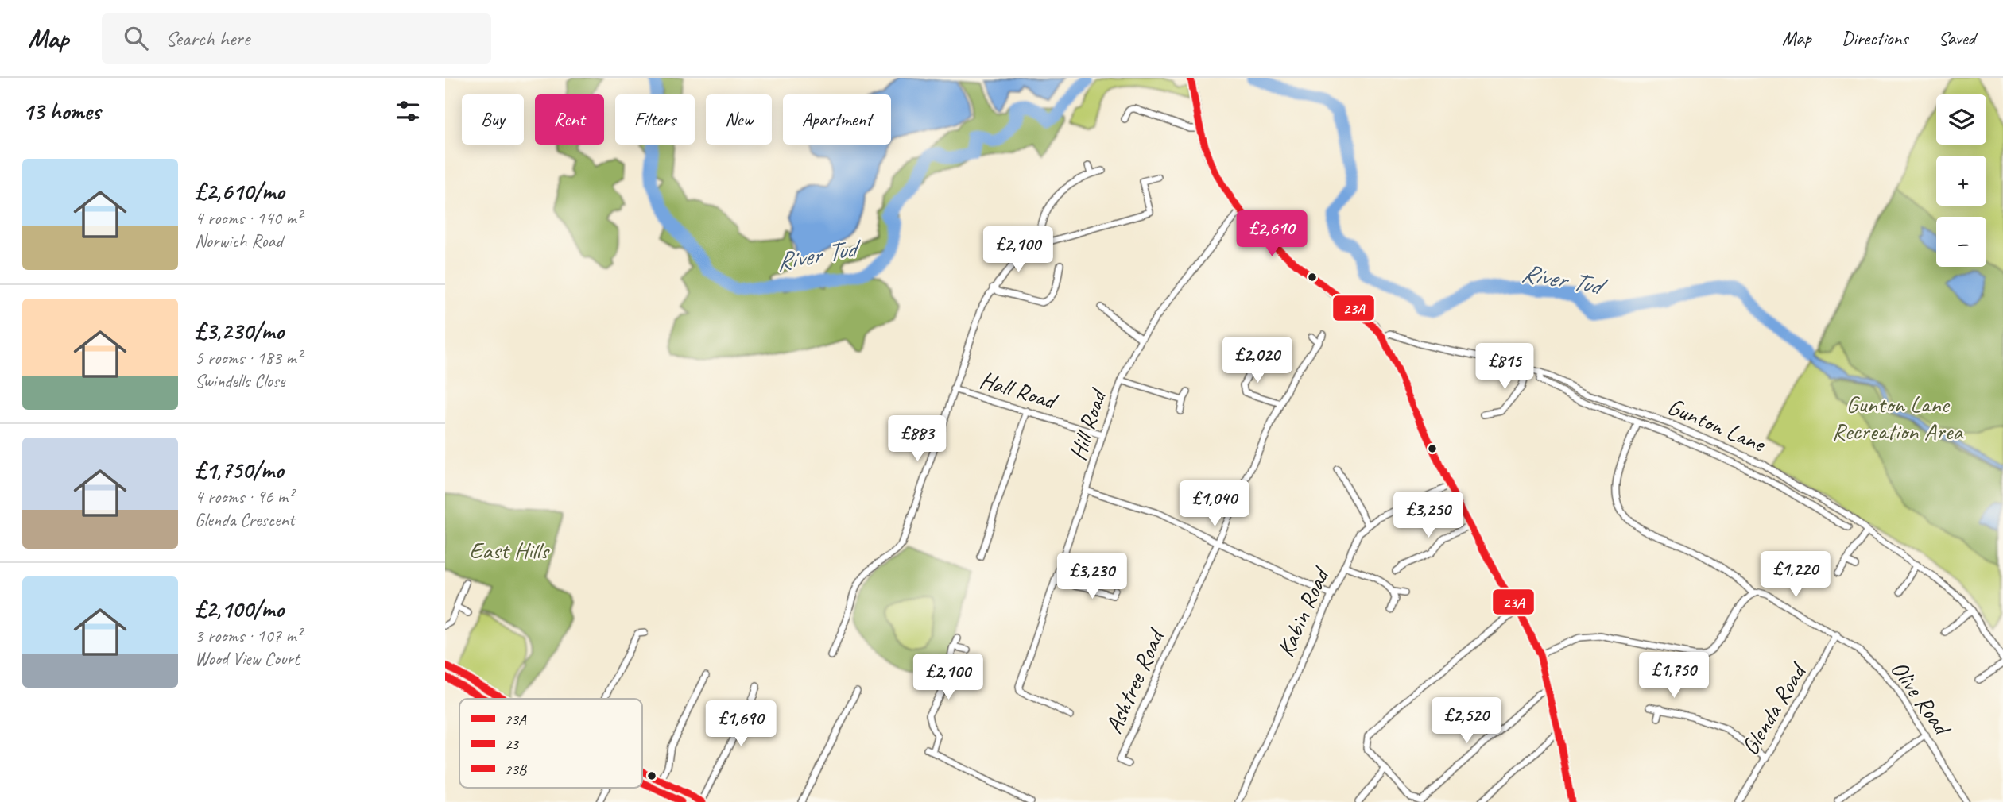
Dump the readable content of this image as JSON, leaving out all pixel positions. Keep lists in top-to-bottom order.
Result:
{
  "streets": {
    "street": [
      "Hall Road",
      "Gunton Lane",
      "Hill Road",
      "Kabin Road",
      "Ashtree Road",
      "Olive Road",
      "Glenda Road"
    ]
  },
  "crossings": [
    ["Hall Road", "Hill Road"],
    ["Gunton Lane", "Olive Road"],
    ["Olive Road", "Glenda Road"]
  ],
  "water": ["River Tud"],
  "parks": ["Gunton Lane Recreation Area", "East Hills"],
  "lines": ["transit line 23A", "transit line 23", "transit line 23B"],
  "legend": ["23A", "23", "23B"],
  "page": {
    "header": "Map",
    "search": "Search here",
    "nav": ["Map", "Directions", "Saved"],
    "heading": "13 homes",
    "map_buttons": ["+", "−"],
    "chip": [
      "Buy",
      "Rent",
      "Filters",
      "New",
      "Apartment"
    ],
    "list": [
      {
        "name": "£2,610/mo",
        "note": "4 rooms · 140 m² · Norwich Road"
      },
      {
        "name": "£3,230/mo",
        "note": "5 rooms · 183 m² · Swindells Close"
      },
      {
        "name": "£1,750/mo",
        "note": "4 rooms · 96 m² · Glenda Crescent"
      },
      {
        "name": "£2,100/mo",
        "note": "3 rooms · 107 m² · Wood View Court"
      }
    ],
    "price": [
      "£2,610",
      "£2,100",
      "£2,020",
      "£815",
      "£883",
      "£1,040",
      "£3,250",
      "£1,220",
      "£3,230",
      "£1,750",
      "£2,100",
      "£2,520",
      "£1,690"
    ]
  }
}
